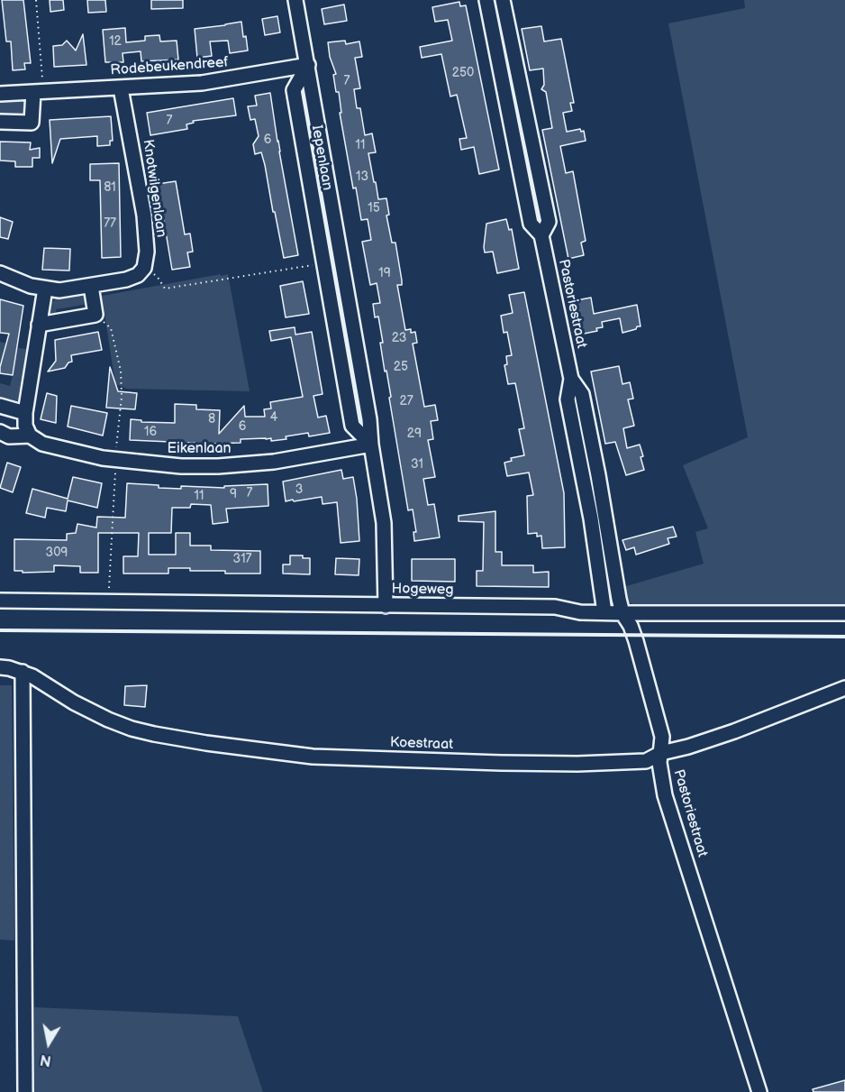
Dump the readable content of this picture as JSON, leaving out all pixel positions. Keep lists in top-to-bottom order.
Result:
{
  "streets": {
    "street": [
      "Rodebeukendreef",
      "Iepenlaan",
      "Knotwilgenlaan",
      "Pastoriestraat",
      "Eikenlaan",
      "Hogeweg",
      "Koestraat"
    ]
  },
  "crossings": [
    ["Rodebeukendreef", "Iepenlaan"],
    ["Rodebeukendreef", "Knotwilgenlaan"],
    ["Iepenlaan", "Eikenlaan"],
    ["Iepenlaan", "Hogeweg"],
    ["Pastoriestraat", "Hogeweg"],
    ["Pastoriestraat", "Koestraat"]
  ],
  "house_numbers": [
    "12",
    "250",
    "7",
    "7",
    "6",
    "11",
    "13",
    "81",
    "15",
    "77",
    "19",
    "23",
    "25",
    "27",
    "4",
    "8",
    "6",
    "16",
    "29",
    "31",
    "3",
    "7",
    "9",
    "11",
    "309",
    "317"
  ],
  "north": "bottom"
}
